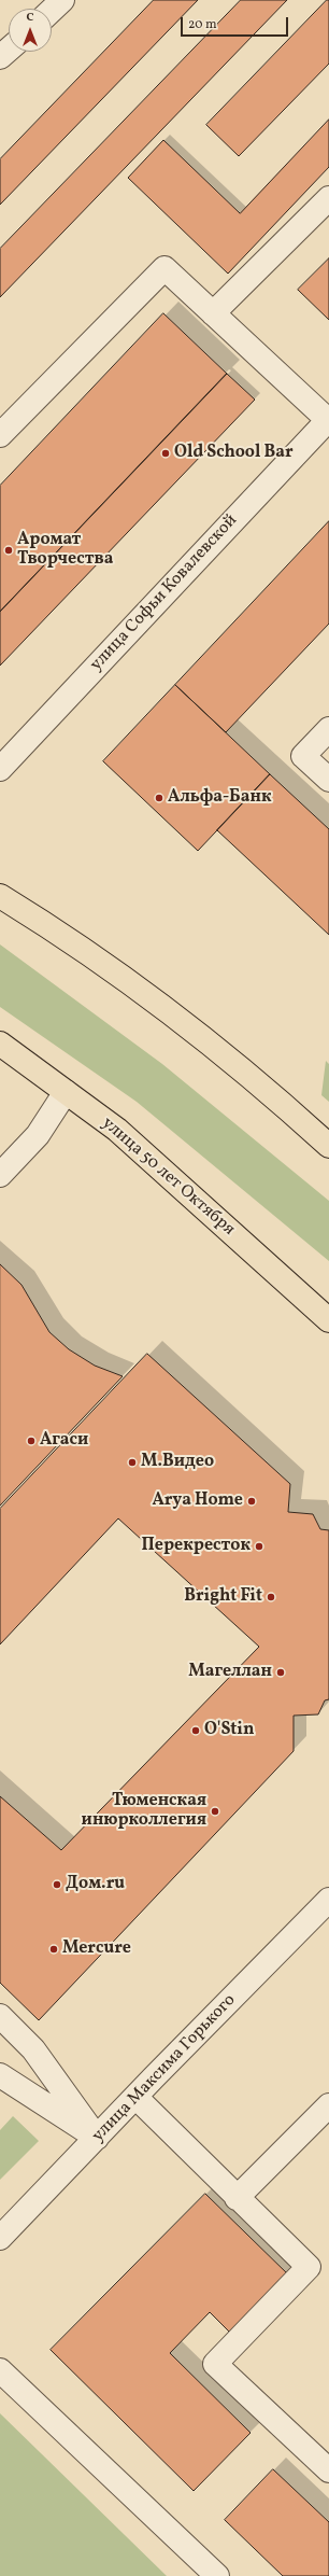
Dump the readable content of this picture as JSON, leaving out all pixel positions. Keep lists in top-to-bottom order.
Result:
{
  "streets": {
    "main road": ["улица 50 лет Октября"],
    "street": ["улица Софьи Ковалевской", "улица Максима Горького"]
  },
  "places": [
    "Old School Bar",
    "Аромат Творчества",
    "Альфа-Банк",
    "Агаси",
    "М.Видео",
    "Arya Home",
    "Перекресток",
    "Bright Fit",
    "Магеллан",
    "O'Stin",
    "Тюменская инюрколлегия",
    "Дом.ru",
    "Mercure"
  ],
  "scale_bar": "20 m",
  "north": "top"
}
